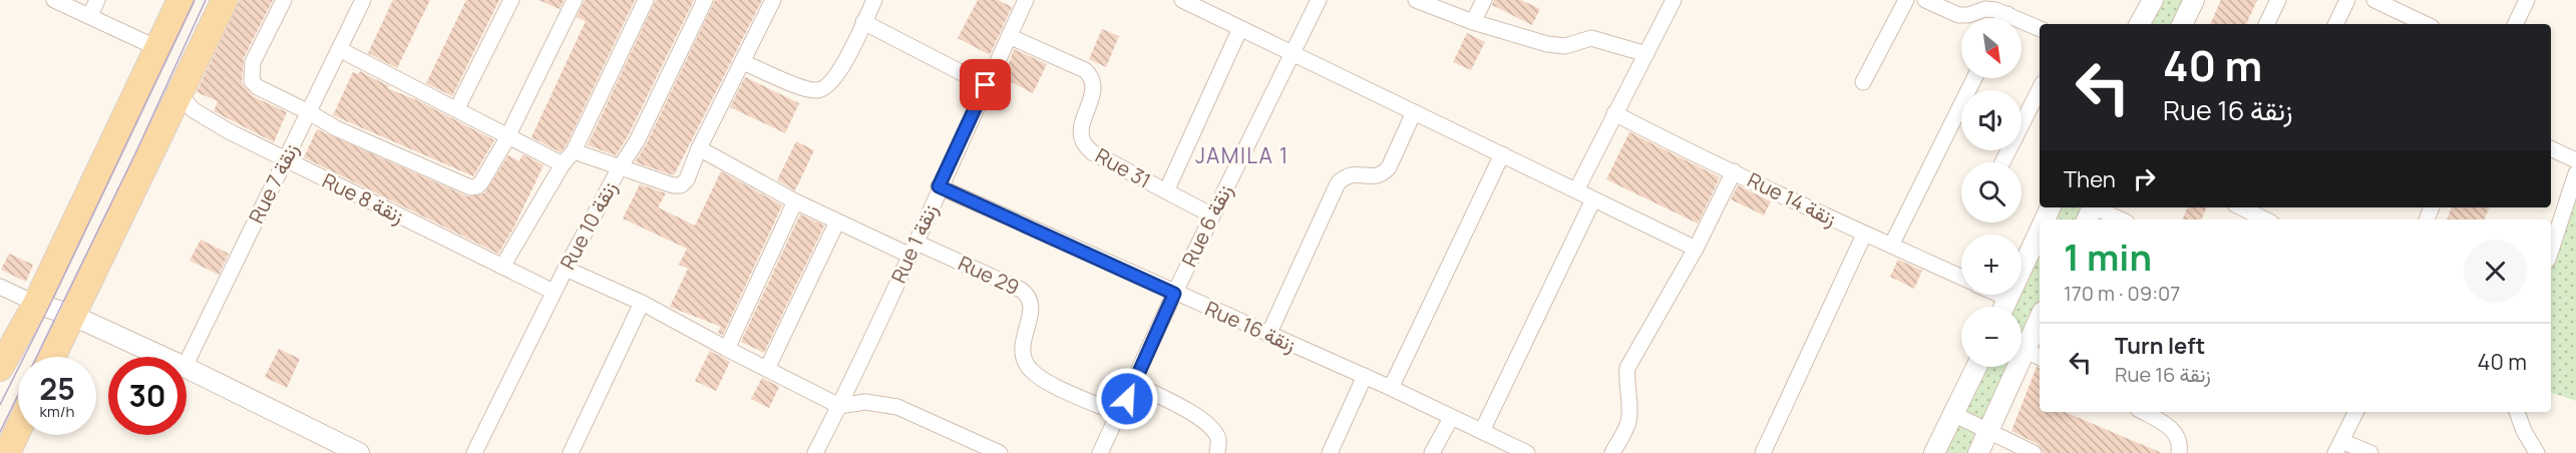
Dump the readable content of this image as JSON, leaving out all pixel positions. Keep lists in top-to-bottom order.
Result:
{
  "streets": {
    "street": [
      "Rue 31",
      "Rue 7 زنقة",
      "Rue 8 زنقة",
      "Rue 14 زنقة",
      "Rue 10 زنقة",
      "Rue 6 زنقة",
      "Rue 1 زنقة",
      "Rue 29",
      "Rue 16 زنقة"
    ]
  },
  "crossings": [
    ["Rue 31", "Rue 6 زنقة"],
    ["Rue 31", "Rue 1 زنقة"],
    ["Rue 7 زنقة", "Rue 8 زنقة"],
    ["Rue 8 زنقة", "Rue 10 زنقة"],
    ["Rue 6 زنقة", "Rue 29"],
    ["Rue 6 زنقة", "Rue 16 زنقة"],
    ["Rue 1 زنقة", "Rue 29"],
    ["Rue 1 زنقة", "Rue 16 زنقة"]
  ],
  "districts": ["JAMILA 1"],
  "north": "bottom right",
  "page": {
    "map_buttons": ["+", "−"],
    "turn": ["40 m", "Rue 16 زنقة"],
    "then": "Then",
    "heading": ["1 min", "170 m · 09:07"],
    "list": [
      {
        "name": "Turn left",
        "note": "Rue 16 زنقة",
        "value": "40 m"
      }
    ],
    "speed": "25 km/h",
    "limit": "30"
  }
}
